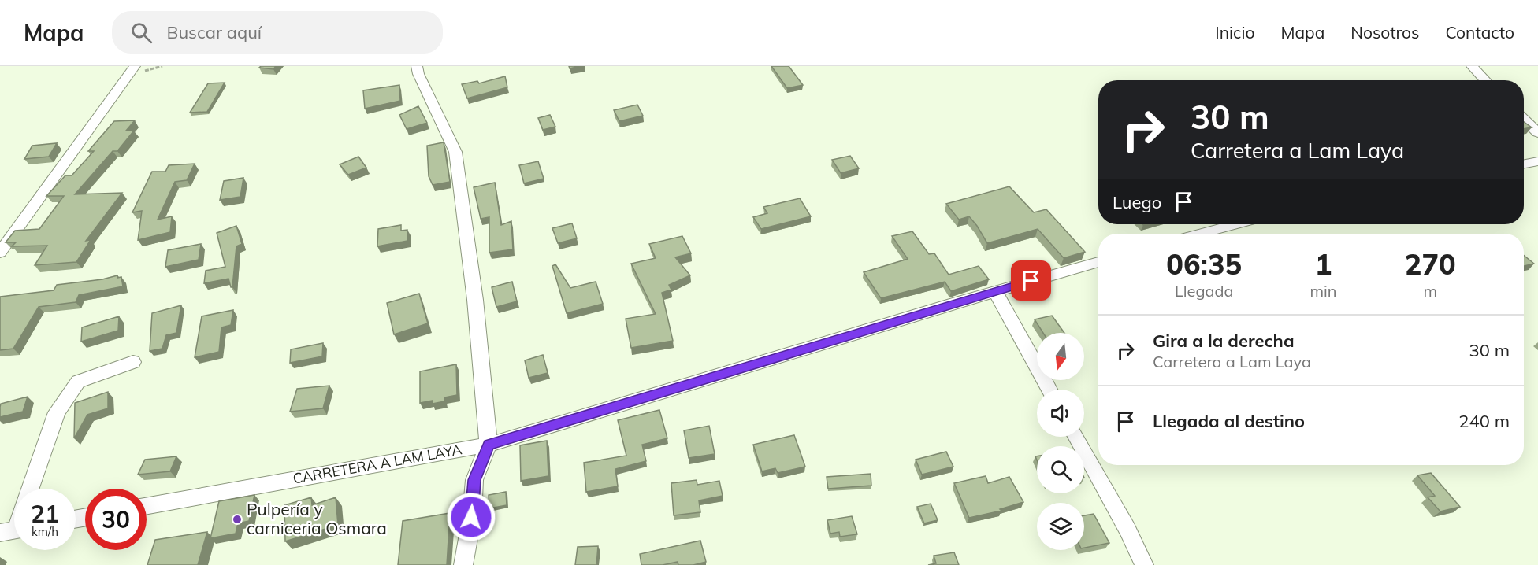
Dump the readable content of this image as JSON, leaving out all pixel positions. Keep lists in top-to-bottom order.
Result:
{
  "streets": {
    "street": ["CARRETERA A LAM LAYA"]
  },
  "places": ["Pulpería y carniceria Osmara"],
  "north": "bottom",
  "page": {
    "header": "Mapa",
    "search": "Buscar aquí",
    "nav": [
      "Inicio",
      "Mapa",
      "Nosotros",
      "Contacto"
    ],
    "turn": ["30 m", "Carretera a Lam Laya"],
    "then": "Luego",
    "eta": [
      "06:35",
      "Llegada",
      "1",
      "min",
      "270",
      "m"
    ],
    "list": [
      {
        "name": "Gira a la derecha",
        "note": "Carretera a Lam Laya",
        "value": "30 m"
      },
      {
        "name": "Llegada al destino",
        "value": "240 m"
      }
    ],
    "speed": "21 km/h",
    "limit": "30"
  }
}
